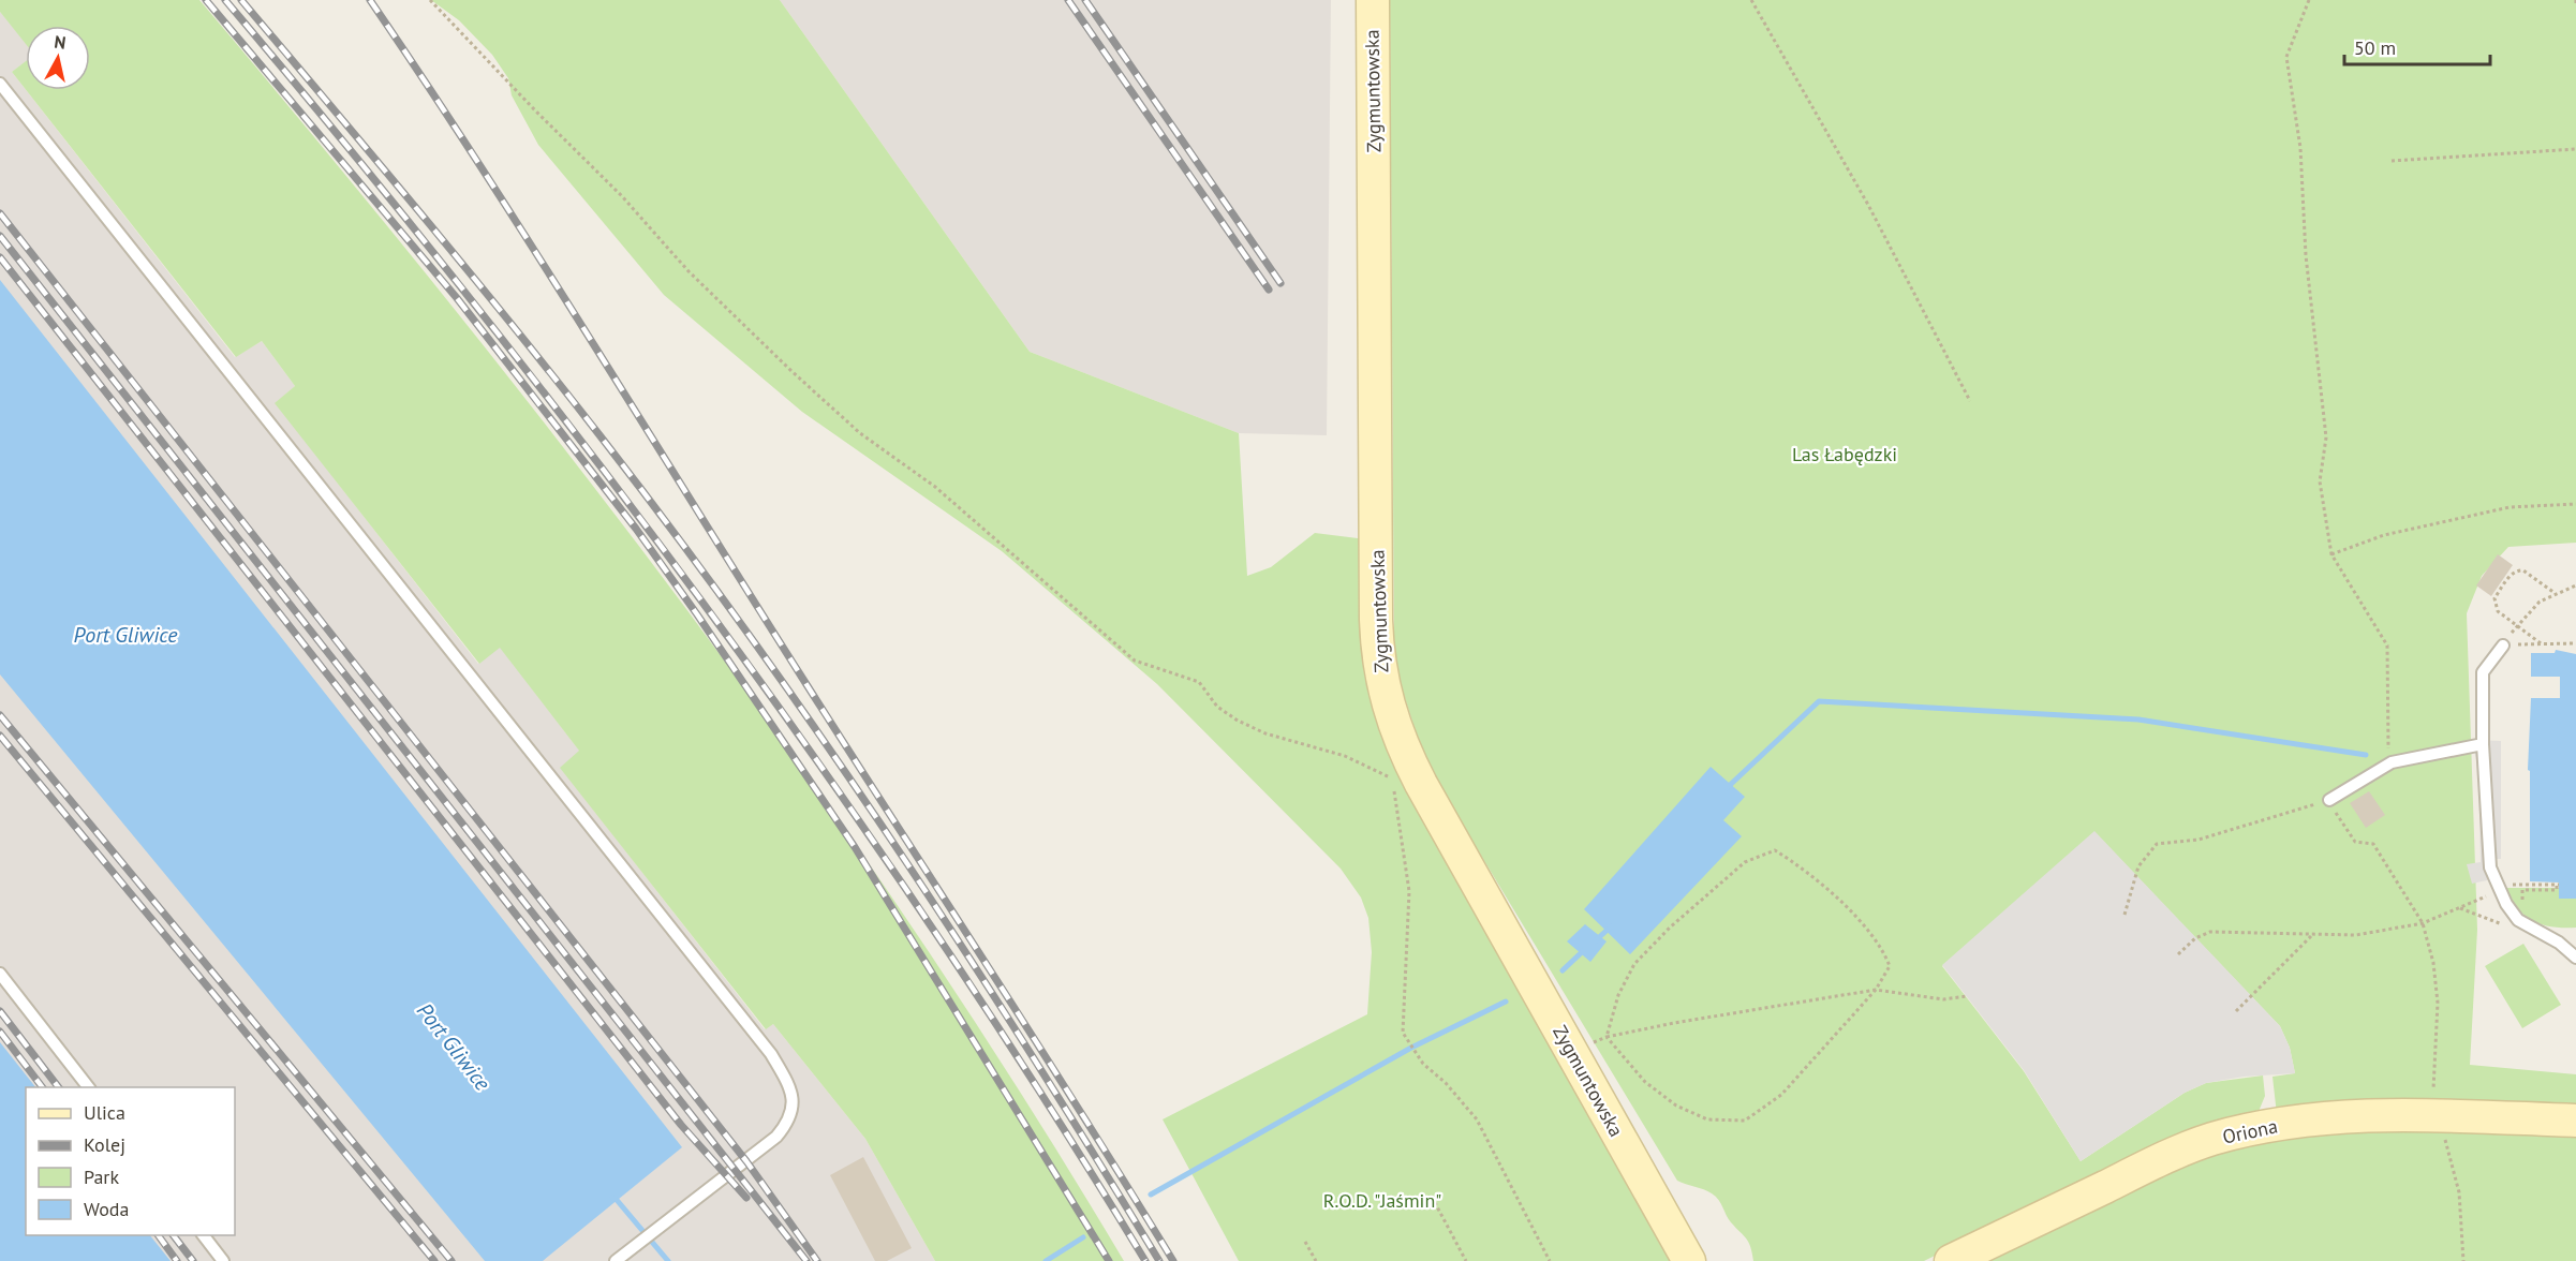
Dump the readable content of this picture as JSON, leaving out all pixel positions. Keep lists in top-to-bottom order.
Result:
{
  "streets": {
    "street": ["Zygmuntowska", "Oriona"]
  },
  "water": ["Port Gliwice"],
  "parks": ["Las Łabędzki", "R.O.D. \"Jaśmin\""],
  "legend": [
    "Ulica",
    "Kolej",
    "Park",
    "Woda"
  ],
  "scale_bar": "50 m",
  "north": "top"
}
